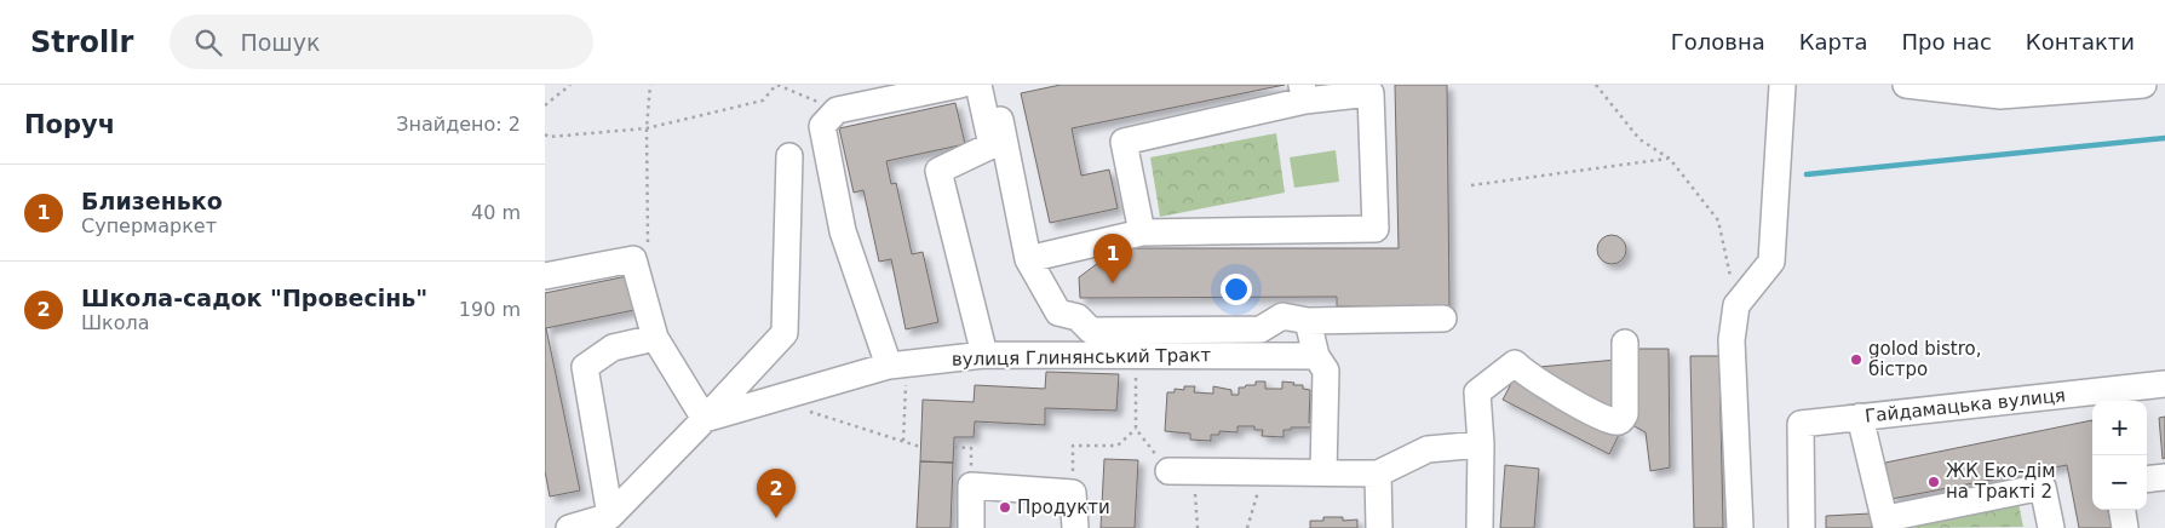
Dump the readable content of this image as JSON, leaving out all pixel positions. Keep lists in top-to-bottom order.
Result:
{
  "streets": {
    "street": ["вулиця Глинянський Тракт", "Гайдамацька вулиця"]
  },
  "places": ["golod bistro, бістро", "ЖК Еко-дім на Тракті 2", "Продукти"],
  "page": {
    "header": "Strollr",
    "search": "Пошук",
    "nav": [
      "Головна",
      "Карта",
      "Про нас",
      "Контакти"
    ],
    "heading": ["Поруч", "Знайдено: 2"],
    "list": [
      {
        "mark": "1",
        "name": "Близенько",
        "note": "Супермаркет",
        "value": "40 m"
      },
      {
        "mark": "2",
        "name": "Школа-садок \"Провесінь\"",
        "note": "Школа",
        "value": "190 m"
      }
    ],
    "pins": ["1", "2"],
    "map_buttons": ["+", "−"]
  }
}
